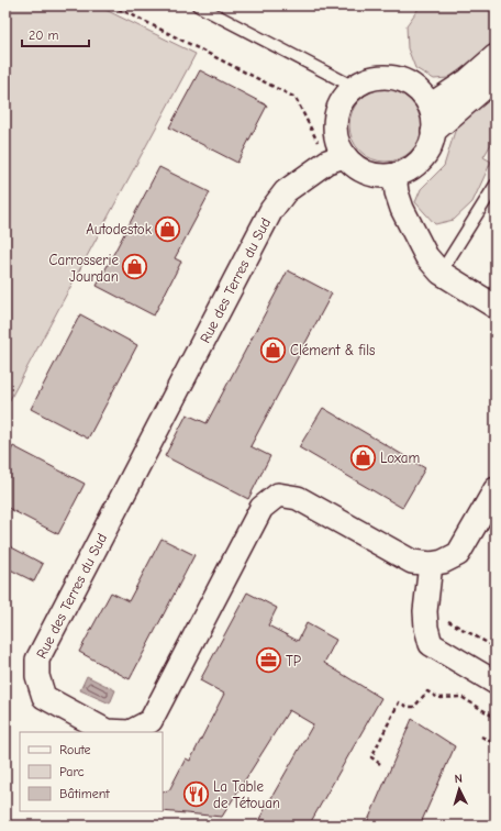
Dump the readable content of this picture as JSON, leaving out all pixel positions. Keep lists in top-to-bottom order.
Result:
{
  "streets": {
    "street": ["Rue des Terres du Sud"]
  },
  "places": {
    "shop": [
      "Autodestok",
      "Carrosserie Jourdan",
      "Clément & fils",
      "Loxam"
    ],
    "office": ["TP"],
    "restaurant": ["La Table de Tétouan"]
  },
  "legend": ["Route", "Parc", "Bâtiment"],
  "scale_bar": "20 m",
  "north": "top"
}
